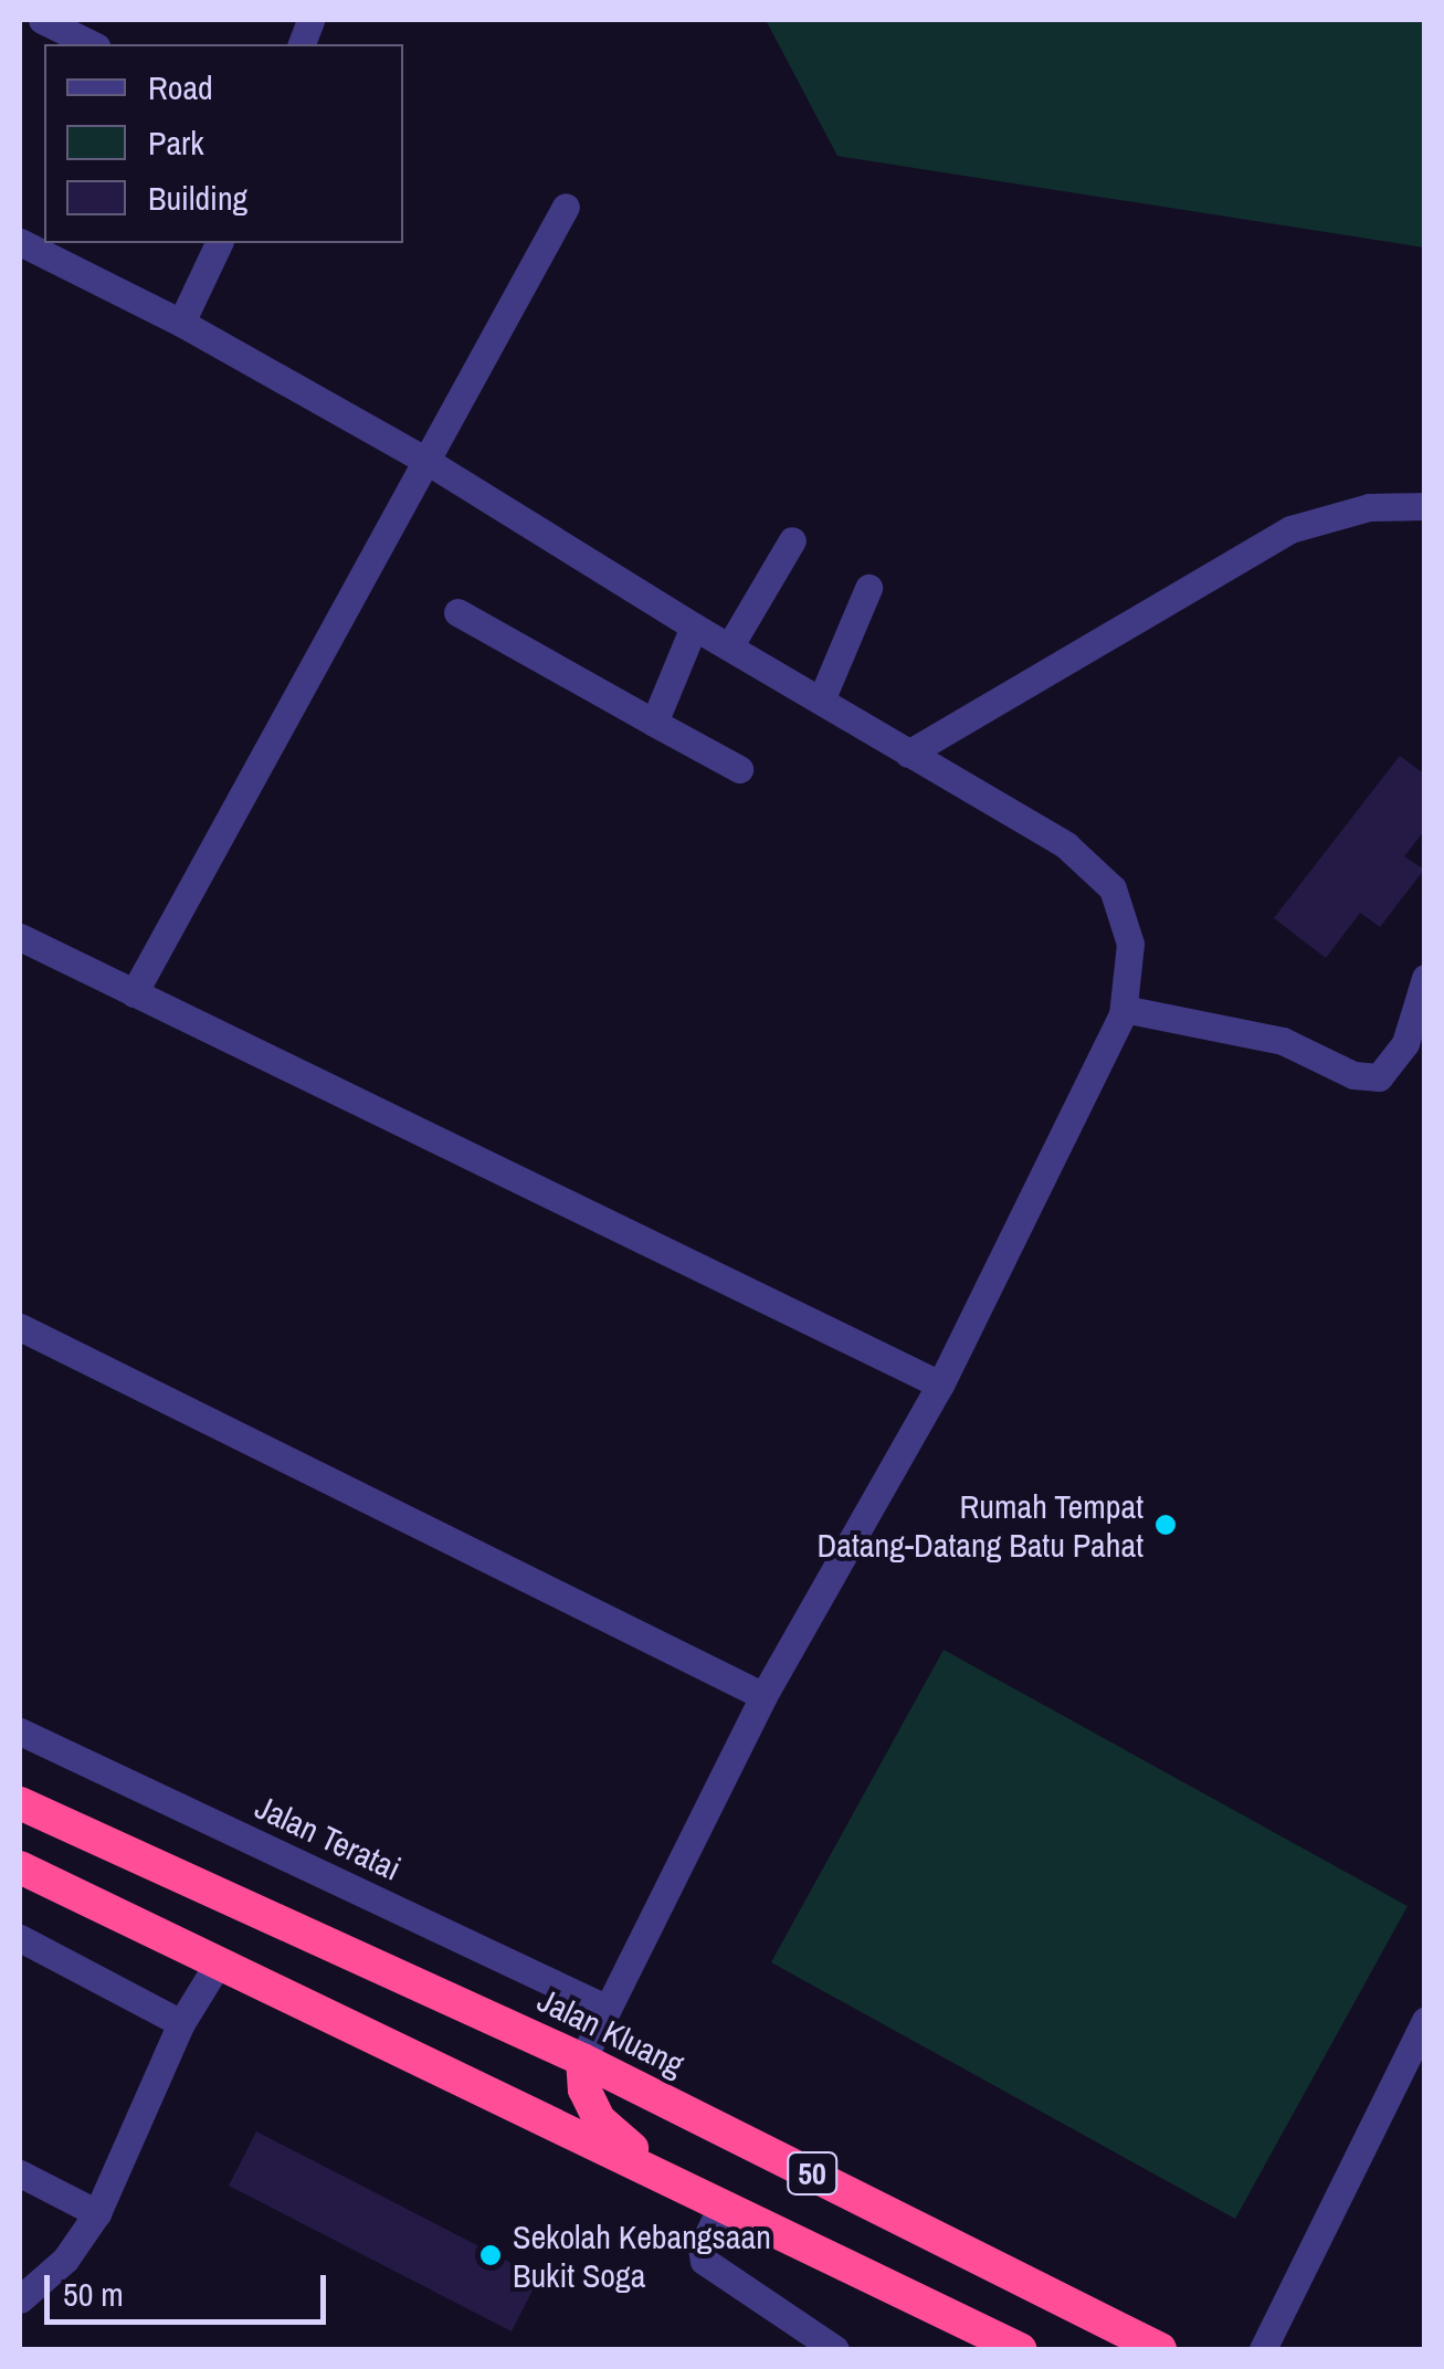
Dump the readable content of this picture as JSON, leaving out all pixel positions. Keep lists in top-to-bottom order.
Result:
{
  "streets": {
    "highway": ["Jalan Kluang", "50"],
    "street": ["Jalan Teratai"]
  },
  "places": ["Rumah Tempat Datang-Datang Batu Pahat", "Sekolah Kebangsaan Bukit Soga"],
  "legend": ["Road", "Park", "Building"],
  "scale_bar": "50 m"
}
